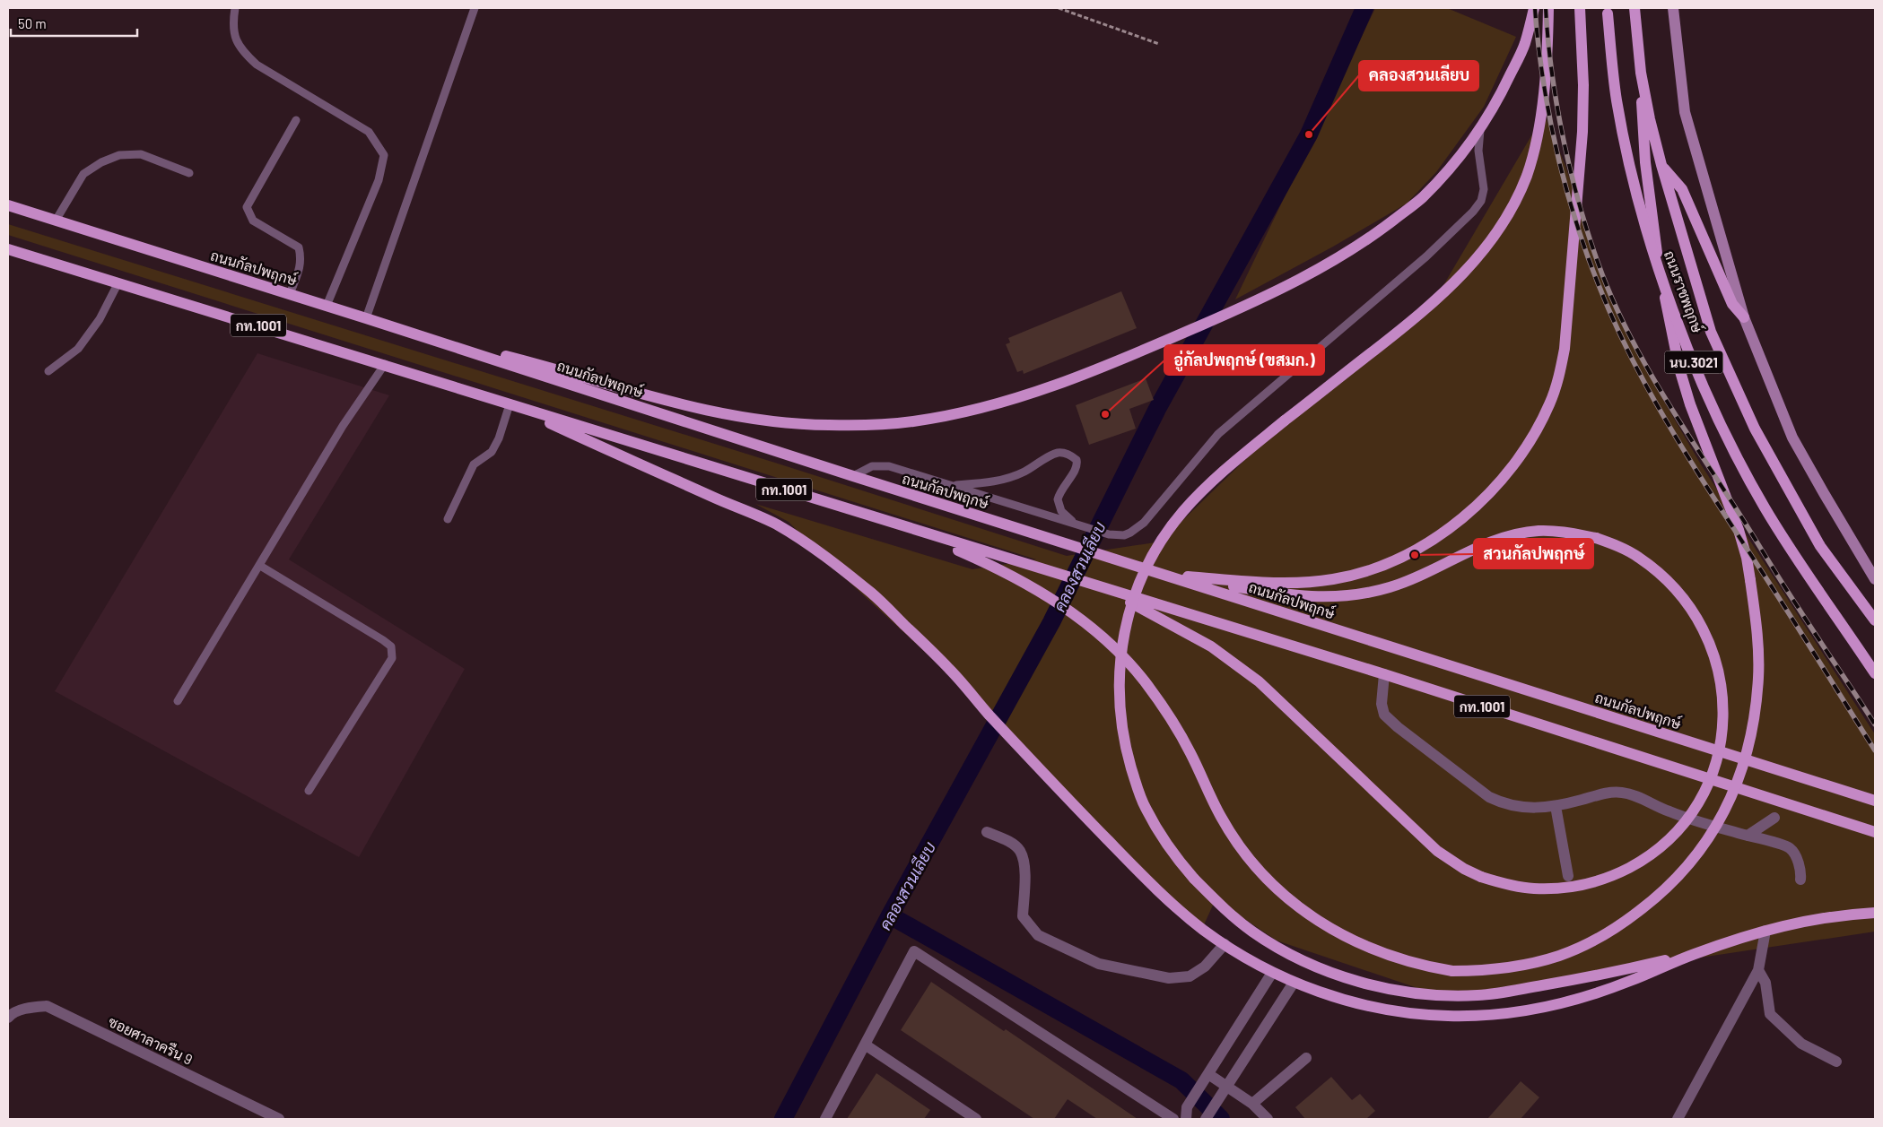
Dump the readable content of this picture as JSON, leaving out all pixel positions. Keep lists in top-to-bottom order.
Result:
{
  "streets": {
    "main road": [
      "ถนนกัลปพฤกษ์",
      "ถนนราชพฤกษ์",
      "กท.1001",
      "นบ.3021"
    ],
    "street": ["ซอยศาลาครืน 9"]
  },
  "water": ["คลองสวนเลียบ"],
  "places": ["คลองสวนเลียบ", "อู่กัลปพฤกษ์ (ขสมก.)", "สวนกัลปพฤกษ์"],
  "scale_bar": "50 m"
}
